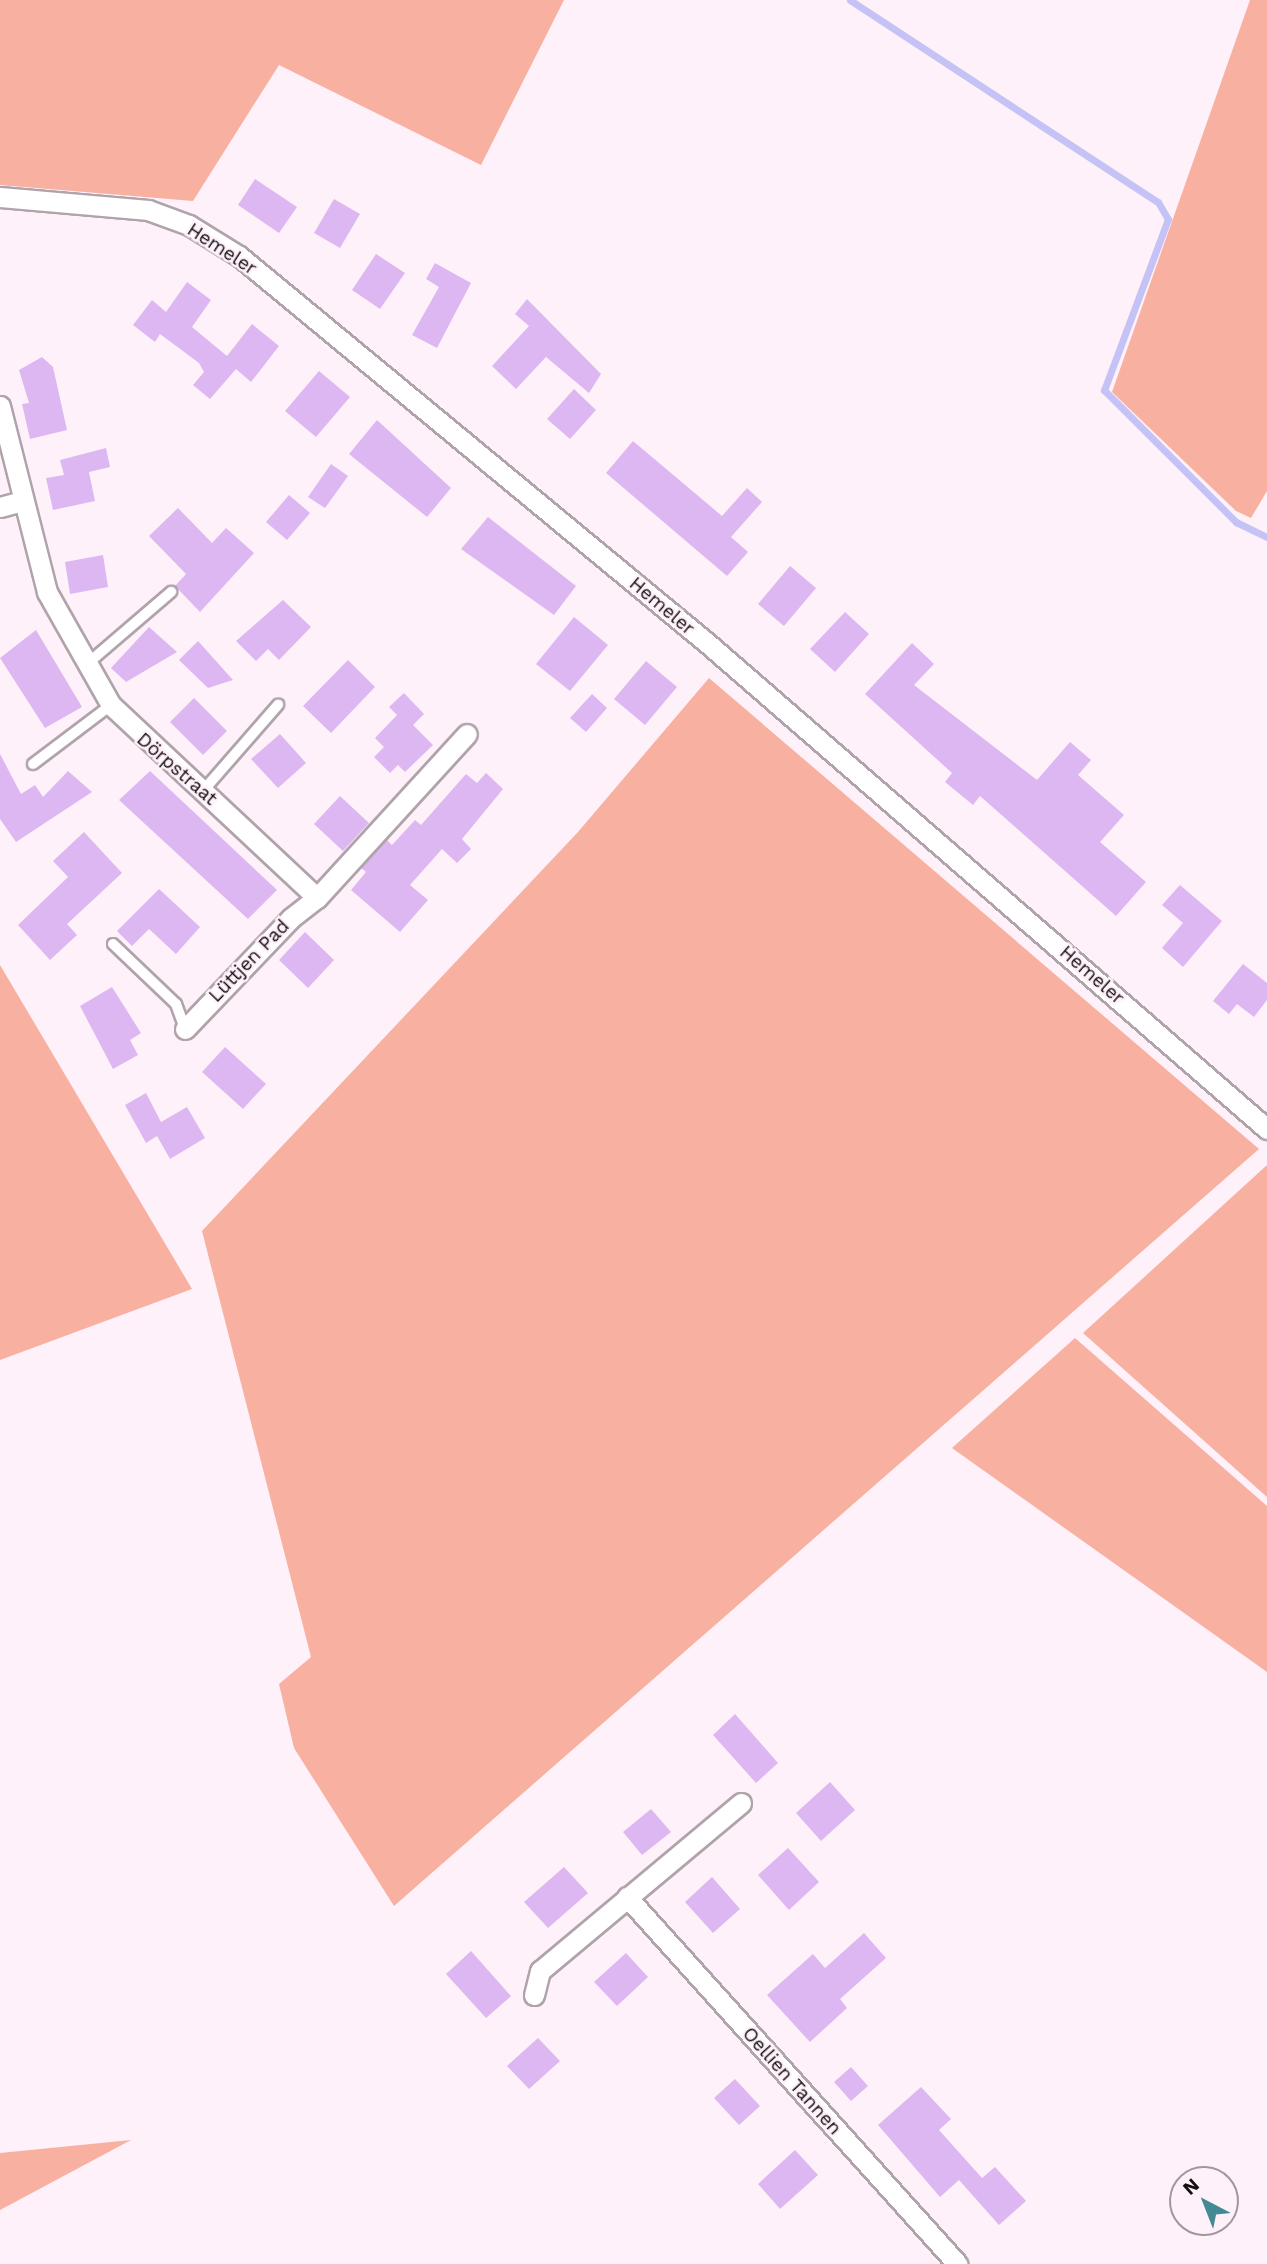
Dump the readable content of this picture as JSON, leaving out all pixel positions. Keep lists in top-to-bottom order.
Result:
{
  "streets": {
    "street": [
      "Hemeler",
      "Dörpstraat",
      "Lüttjen Pad",
      "Oellien Tannen"
    ]
  },
  "crossings": [
    ["Dörpstraat", "Lüttjen Pad"]
  ],
  "north": "top left"
}
